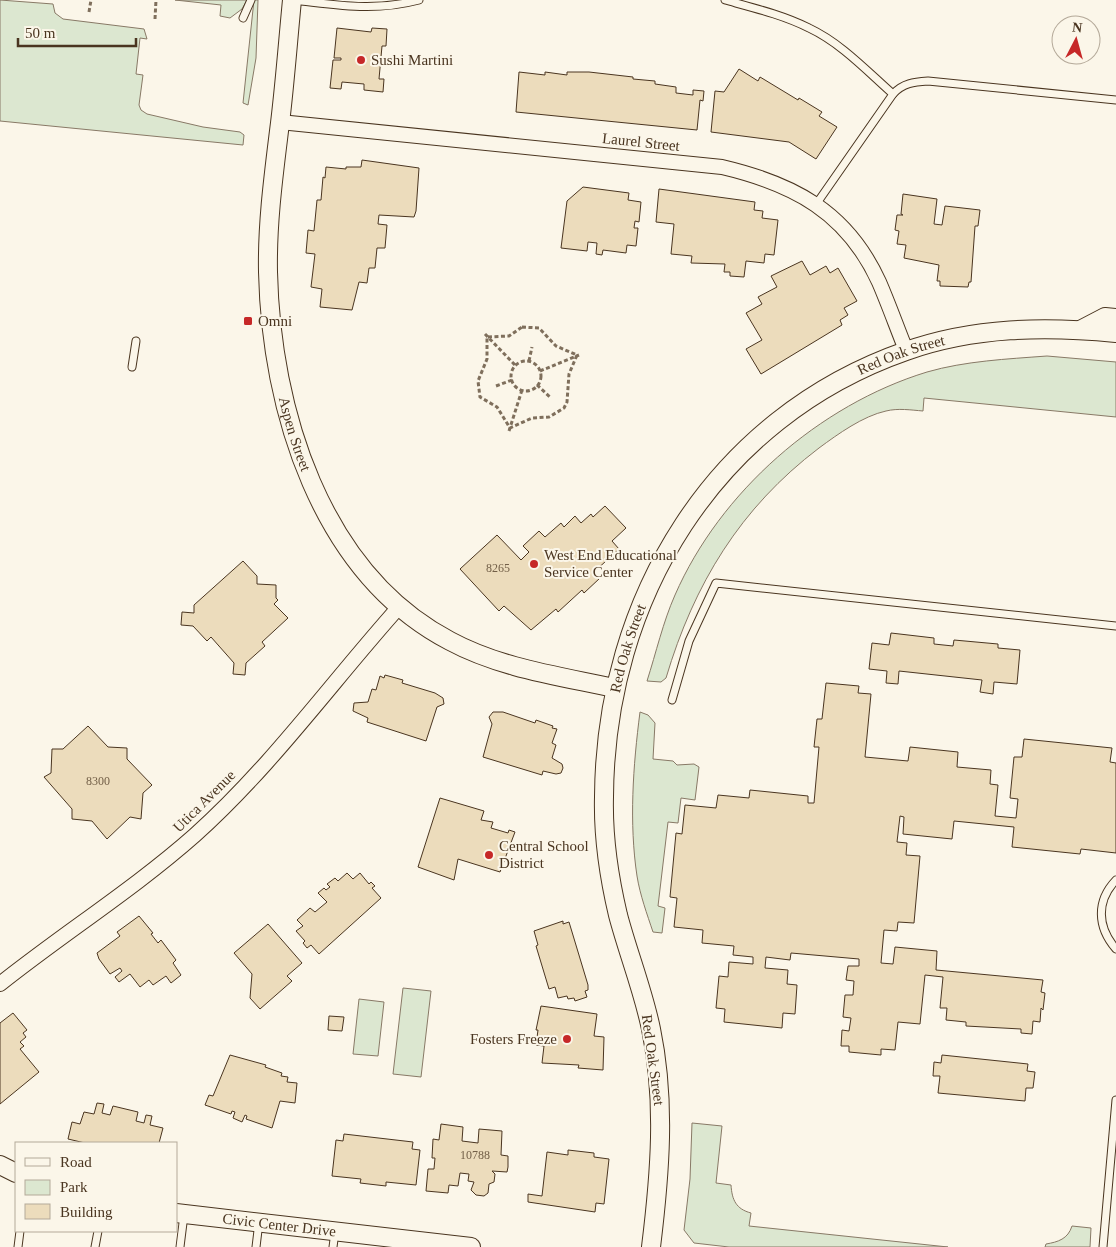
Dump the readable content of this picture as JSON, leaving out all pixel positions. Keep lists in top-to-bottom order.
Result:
{
  "streets": {
    "street": [
      "Laurel Street",
      "Red Oak Street",
      "Aspen Street",
      "Utica Avenue",
      "Civic Center Drive"
    ]
  },
  "crossings": [
    ["Laurel Street", "Red Oak Street"],
    ["Laurel Street", "Aspen Street"],
    ["Red Oak Street", "Aspen Street"],
    ["Aspen Street", "Utica Avenue"]
  ],
  "places": {
    "other": [
      "Sushi Martini",
      "West End Educational Service Center",
      "Central School District",
      "Fosters Freeze"
    ],
    "transit": ["Omni"]
  },
  "house_numbers": ["8265", "8300", "10788"],
  "legend": ["Road", "Park", "Building"],
  "scale_bar": "50 m",
  "north": "top"
}
